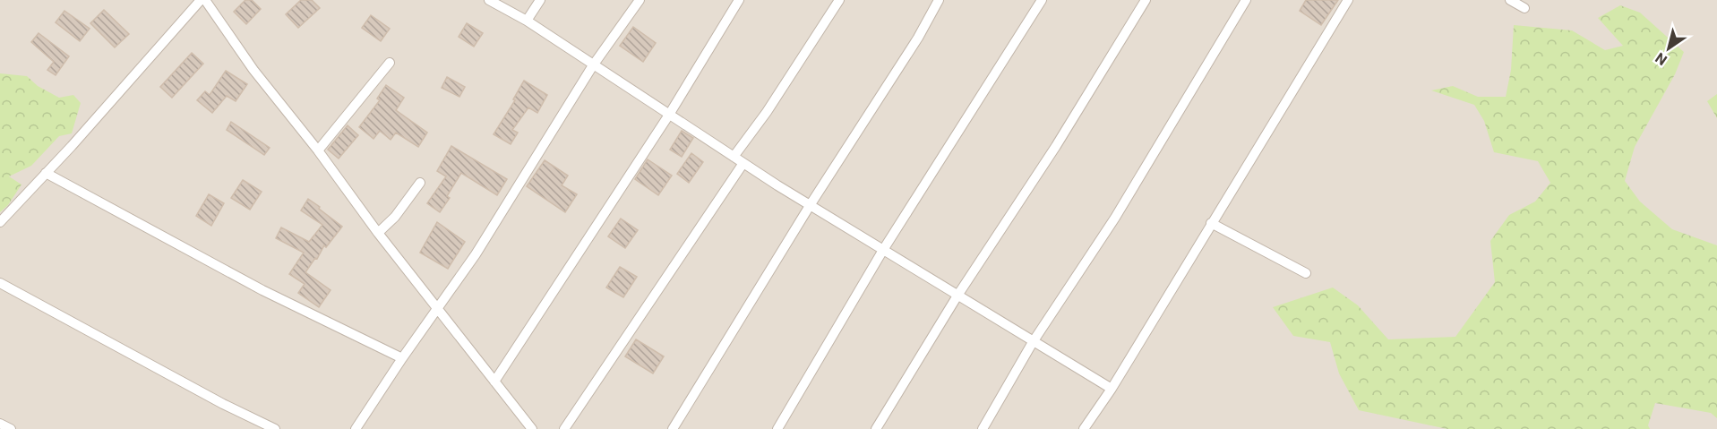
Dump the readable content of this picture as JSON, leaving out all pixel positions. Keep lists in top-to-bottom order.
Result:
{
  "north": "bottom left"
}
